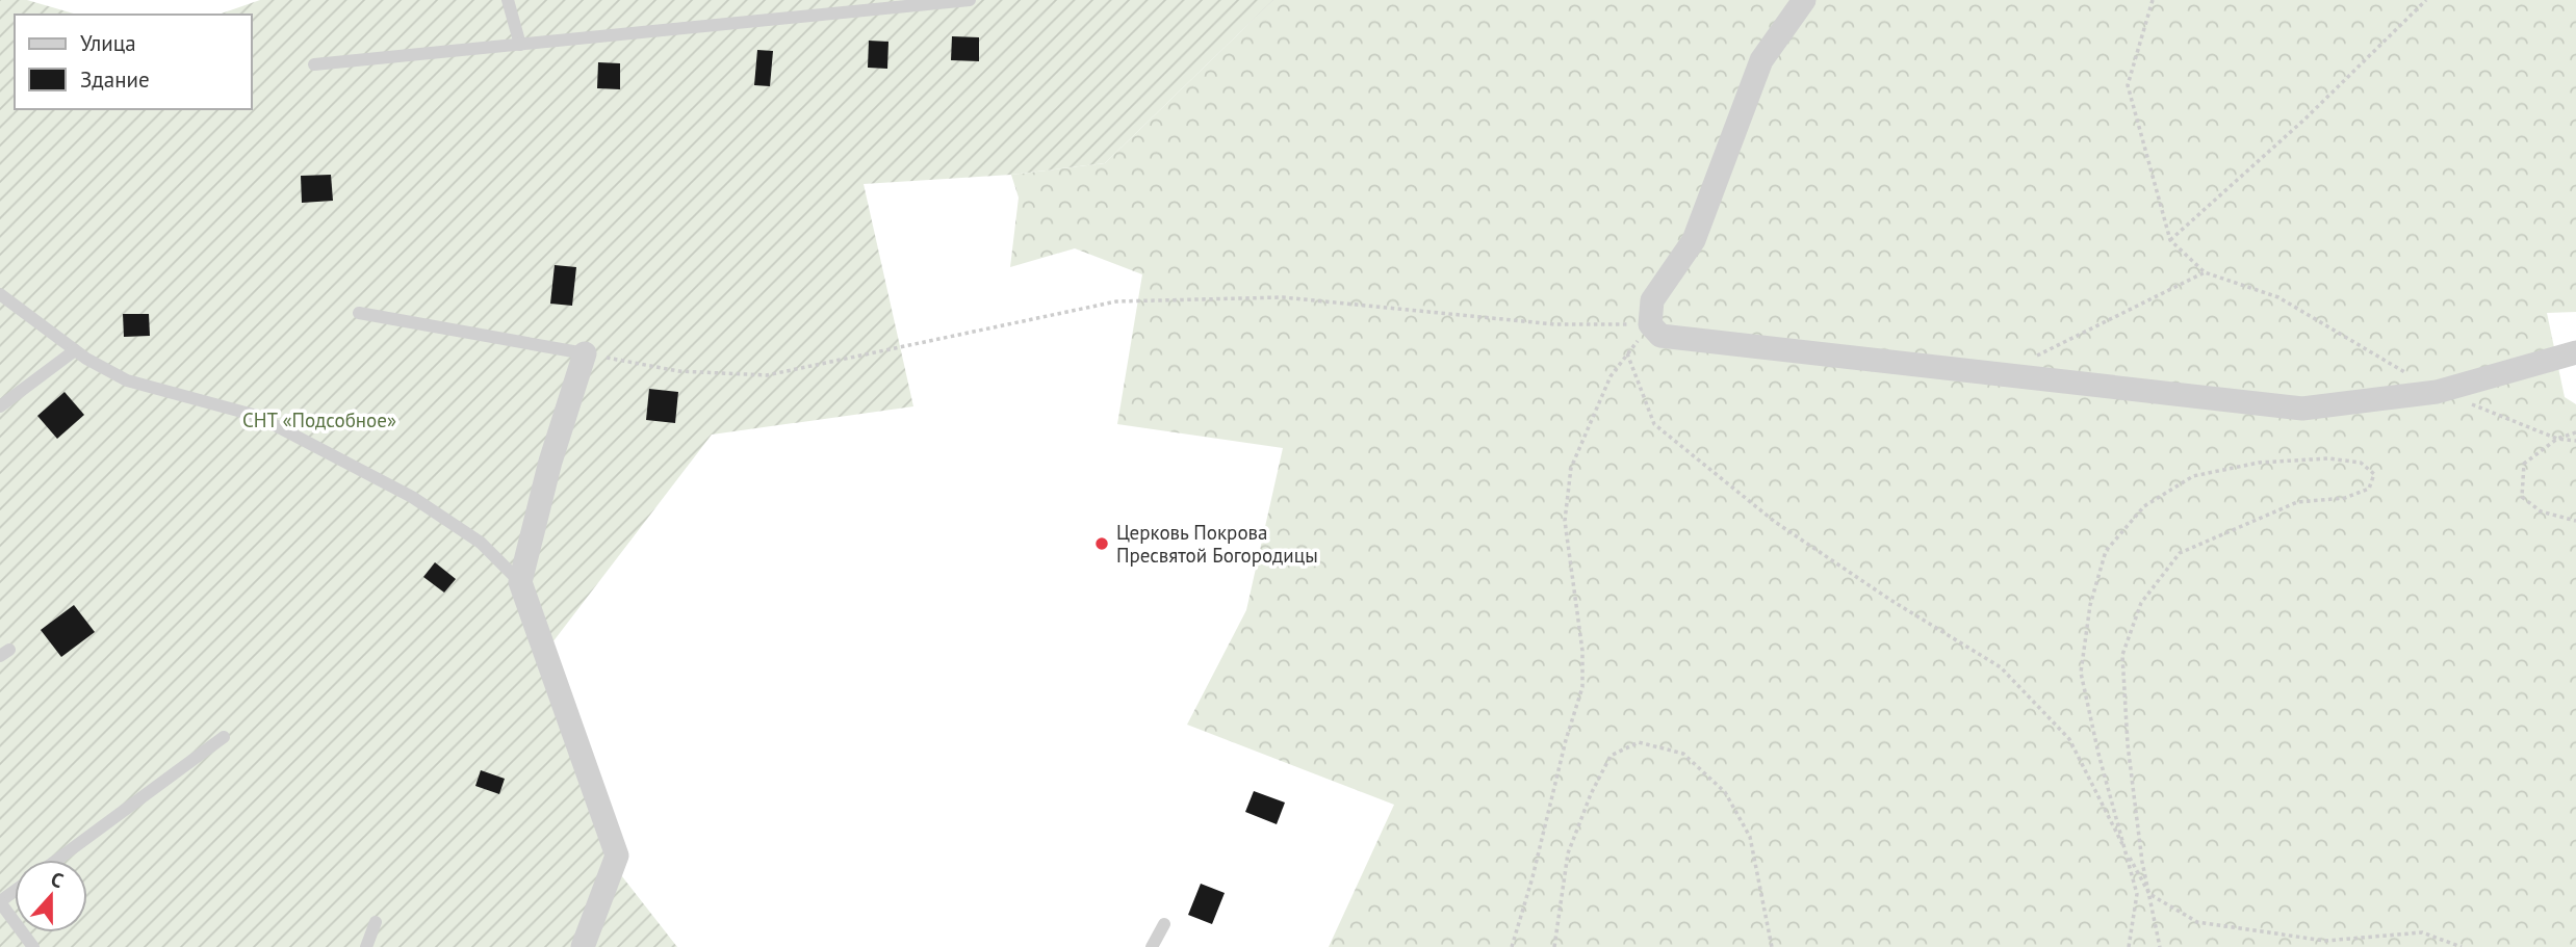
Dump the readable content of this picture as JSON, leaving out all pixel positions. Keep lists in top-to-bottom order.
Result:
{
  "parks": ["СНТ «Подсобное»"],
  "places": ["Церковь Покрова Пресвятой Богородицы"],
  "legend": ["Улица", "Здание"],
  "north": "top"
}
